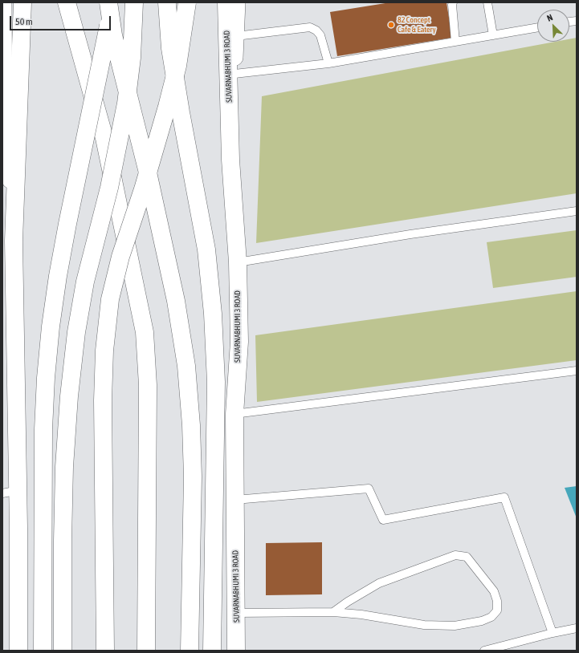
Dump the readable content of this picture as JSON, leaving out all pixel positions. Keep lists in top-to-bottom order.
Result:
{
  "streets": {
    "main road": ["SUVARNABHUMI 3 ROAD"]
  },
  "places": ["82 Concept Cafe & Eatery"],
  "scale_bar": "50 m",
  "north": "top left"
}
